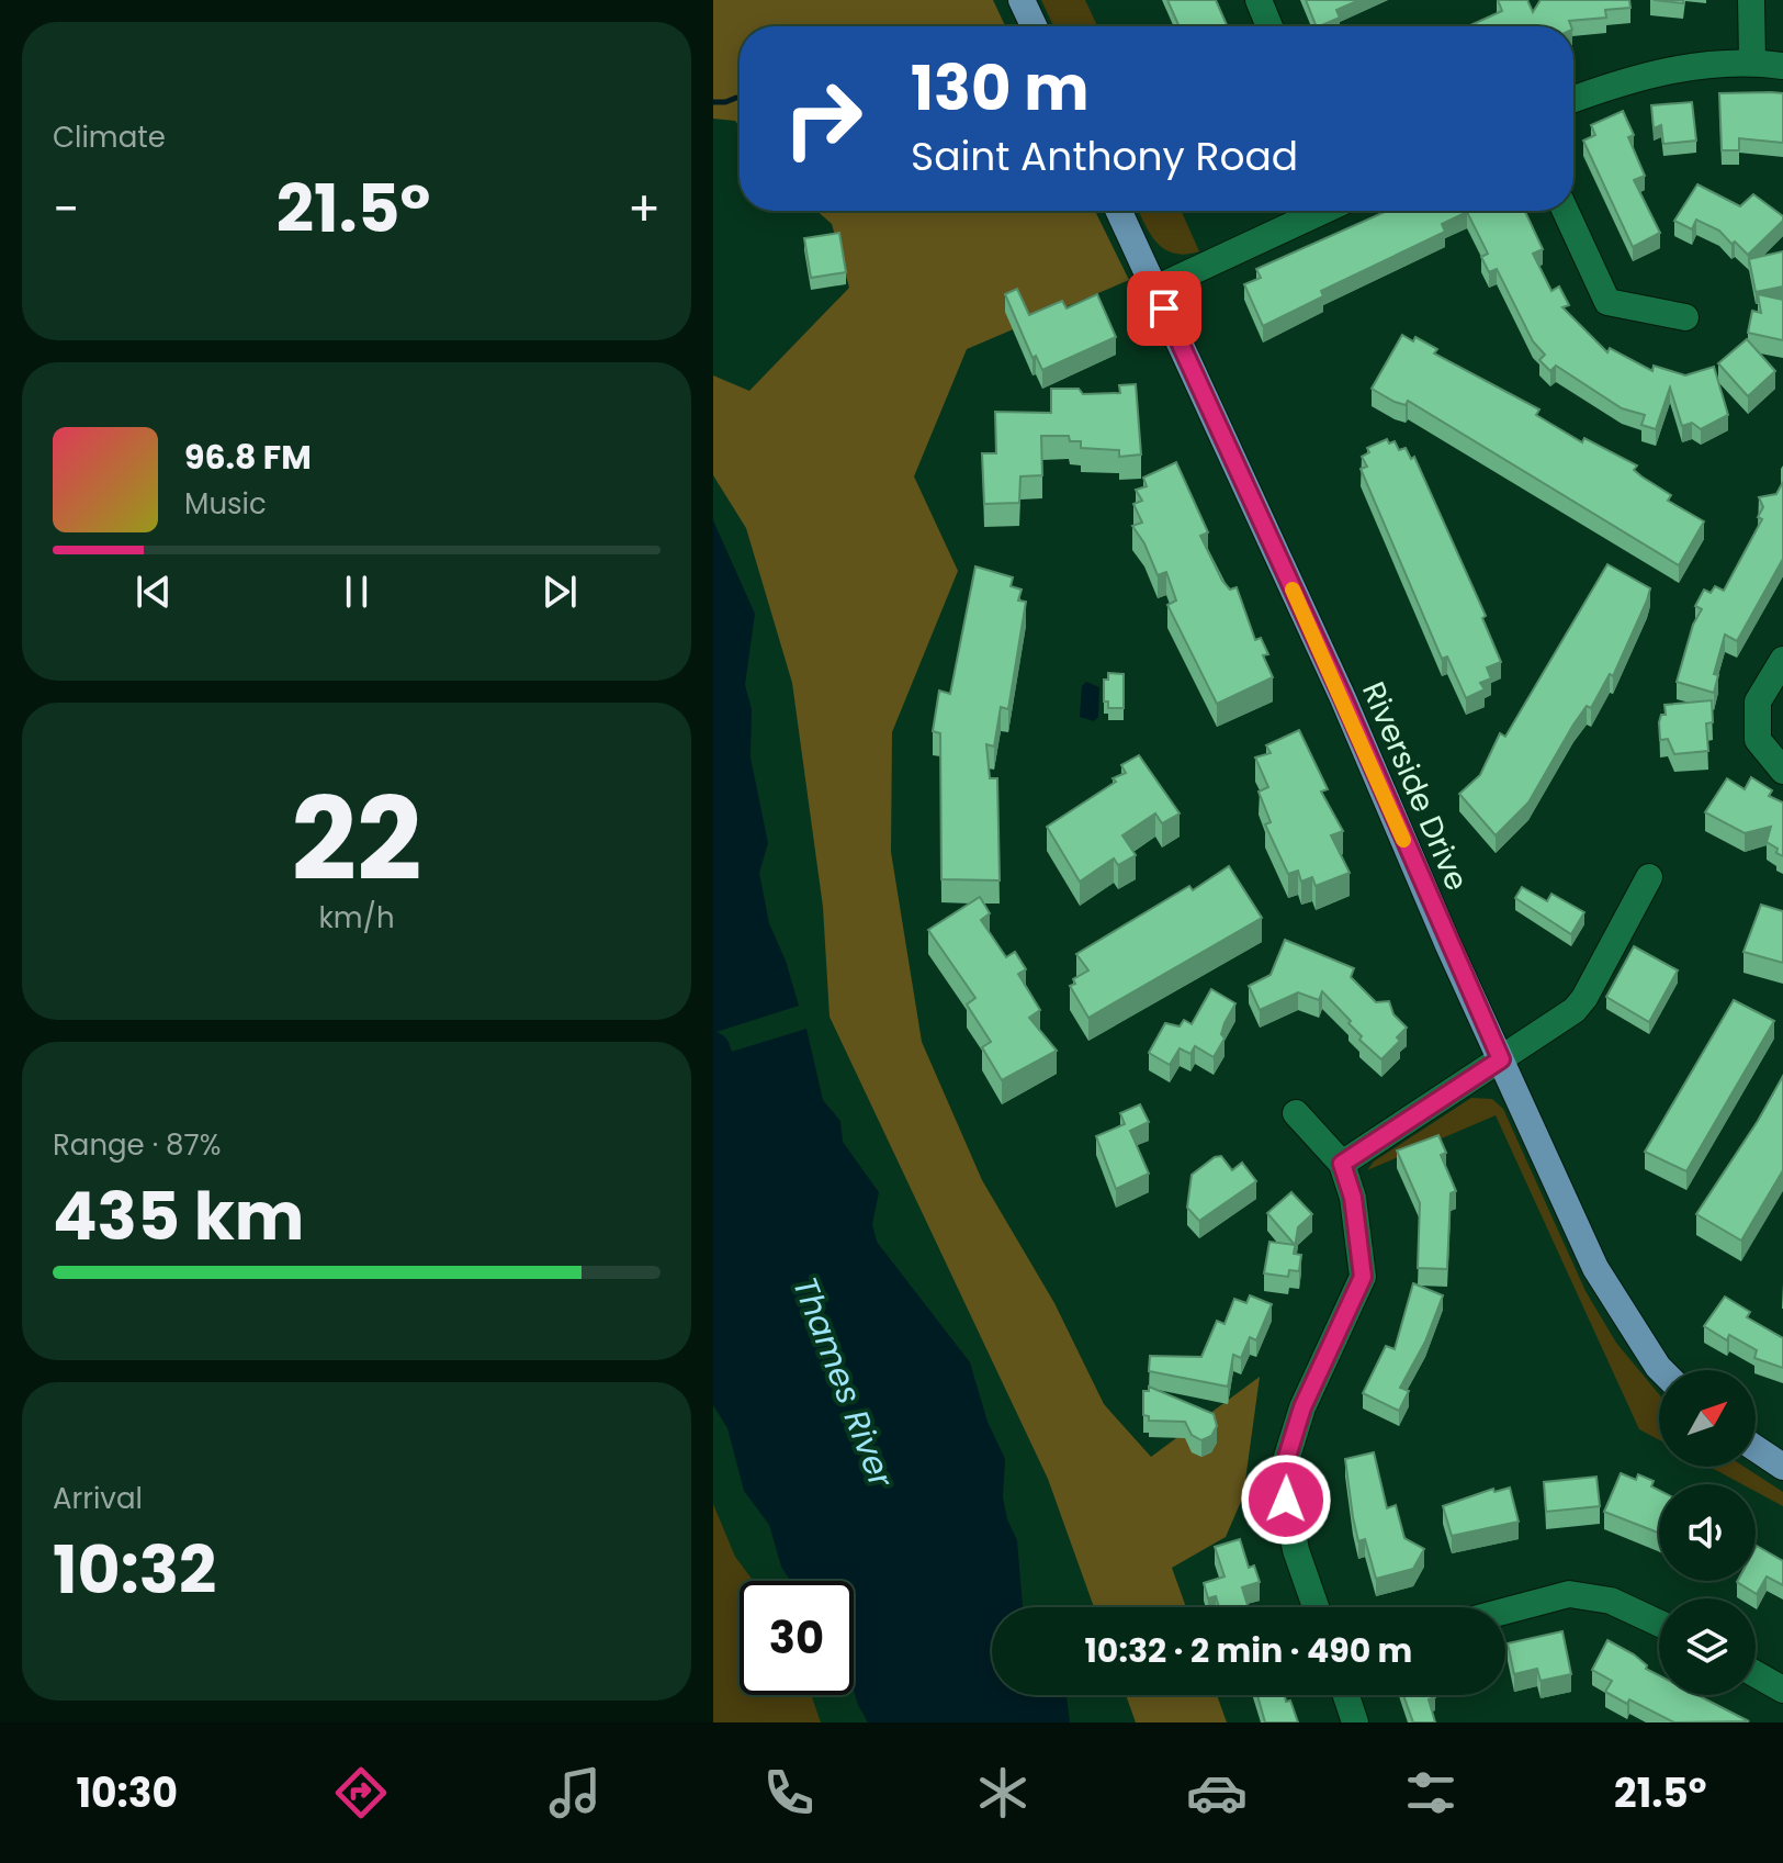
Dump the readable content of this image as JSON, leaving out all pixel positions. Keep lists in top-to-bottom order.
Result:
{
  "streets": {
    "main road": ["Riverside Drive"]
  },
  "water": ["Thames River"],
  "north": "top right",
  "page": {
    "tile": [
      "Climate",
      ["22", "km/h"],
      ["Range · 87%", "435 km"],
      ["Arrival", "10:32"]
    ],
    "turn": ["130 m", "Saint Anthony Road"],
    "heat": ["−", "21.5°", "+"],
    "song": ["96.8 FM", "Music"],
    "limit": "30",
    "trip": "10:32 · 2 min · 490 m",
    "tabs": ["10:30", "21.5°"]
  }
}
